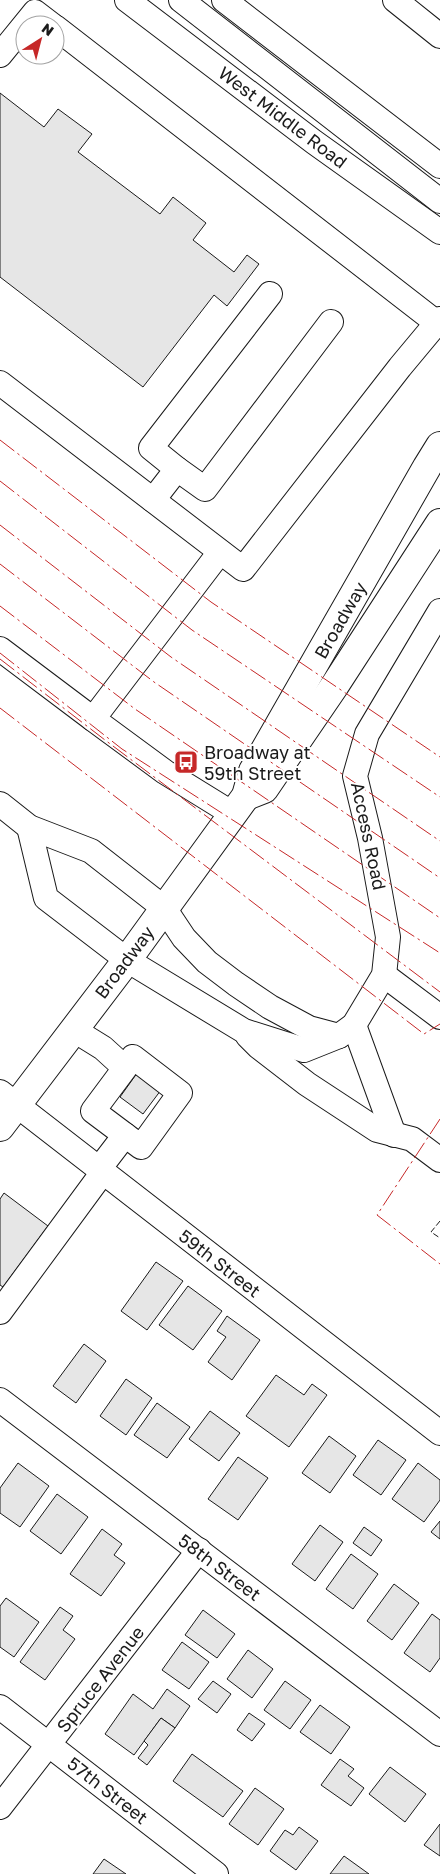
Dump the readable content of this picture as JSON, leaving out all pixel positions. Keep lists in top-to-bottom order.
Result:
{
  "streets": {
    "main road": ["Broadway"],
    "street": [
      "West Middle Road",
      "Access Road",
      "59th Street",
      "58th Street",
      "Spruce Avenue",
      "57th Street"
    ]
  },
  "crossings": [
    ["Broadway", "59th Street"],
    ["58th Street", "Spruce Avenue"],
    ["Spruce Avenue", "57th Street"]
  ],
  "places": {
    "bus stop": ["Broadway at 59th Street"]
  },
  "north": "top right"
}
